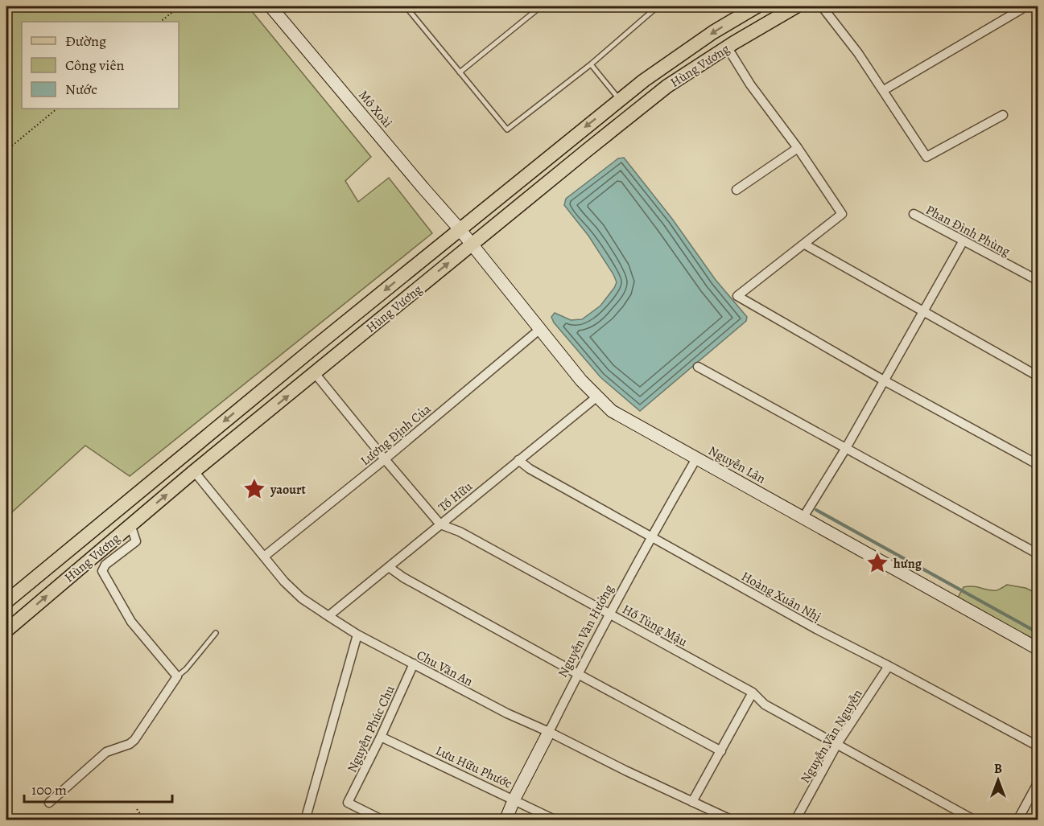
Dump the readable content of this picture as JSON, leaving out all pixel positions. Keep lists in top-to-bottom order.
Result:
{
  "streets": {
    "main road": ["Hùng Vương"],
    "street": [
      "Mô Xoài",
      "Phan Đình Phùng",
      "Lương Định Của",
      "Nguyễn Lân",
      "Tố Hữu",
      "Hoàng Xuân Nhị",
      "Hồ Tùng Mậu",
      "Nguyễn Văn Hưởng",
      "Chu Văn An",
      "Nguyễn Phúc Chu",
      "Nguyễn Văn Nguyễn",
      "Lưu Hữu Phước"
    ]
  },
  "crossings": [
    ["Hùng Vương", "Mô Xoài"],
    ["Hùng Vương", "Nguyễn Lân"],
    ["Hùng Vương", "Hồ Tùng Mậu"],
    ["Hùng Vương", "Chu Văn An"],
    ["Mô Xoài", "Nguyễn Lân"],
    ["Lương Định Của", "Nguyễn Lân"],
    ["Lương Định Của", "Hồ Tùng Mậu"],
    ["Lương Định Của", "Chu Văn An"],
    ["Nguyễn Lân", "Tố Hữu"],
    ["Nguyễn Lân", "Nguyễn Văn Hưởng"],
    ["Tố Hữu", "Hoàng Xuân Nhị"],
    ["Tố Hữu", "Hồ Tùng Mậu"],
    ["Tố Hữu", "Chu Văn An"],
    ["Hoàng Xuân Nhị", "Nguyễn Văn Hưởng"],
    ["Hoàng Xuân Nhị", "Nguyễn Văn Nguyễn"],
    ["Hồ Tùng Mậu", "Nguyễn Văn Hưởng"],
    ["Hồ Tùng Mậu", "Nguyễn Văn Nguyễn"],
    ["Nguyễn Văn Hưởng", "Chu Văn An"],
    ["Nguyễn Văn Hưởng", "Lưu Hữu Phước"],
    ["Chu Văn An", "Nguyễn Phúc Chu"],
    ["Nguyễn Phúc Chu", "Lưu Hữu Phước"]
  ],
  "places": {
    "place": ["yaourt", "hưng"]
  },
  "legend": ["Đường", "Công viên", "Nước"],
  "scale_bar": "100 m",
  "north": "top"
}
